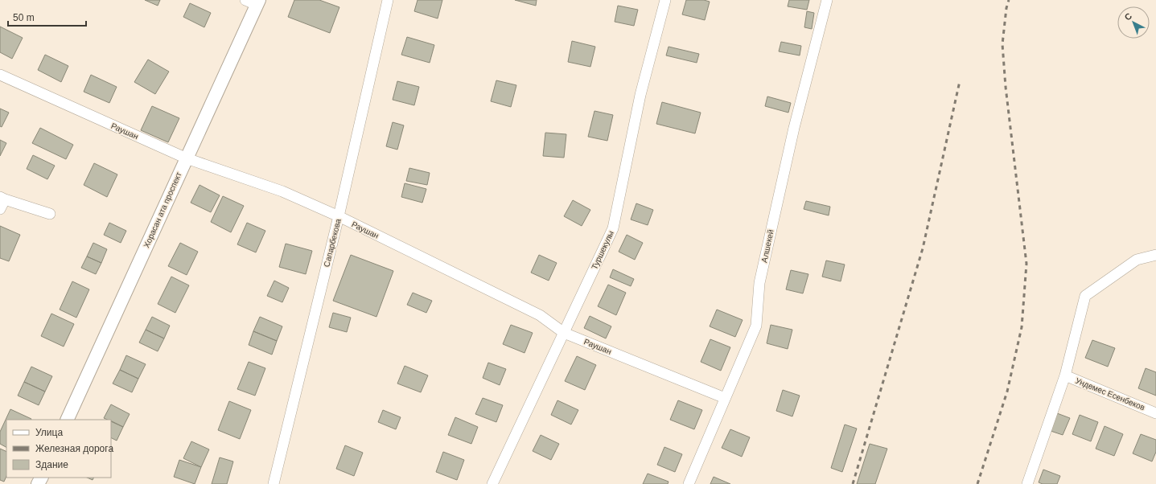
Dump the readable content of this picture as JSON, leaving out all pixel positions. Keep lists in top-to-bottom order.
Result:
{
  "streets": {
    "main road": ["Хорасан ата проспект"],
    "street": [
      "Раушан",
      "Сапарбекова",
      "Алшекей",
      "Туршекулы",
      "Ундемес Есенбеков"
    ]
  },
  "crossings": [
    ["Раушан", "Хорасан ата проспект"],
    ["Раушан", "Сапарбекова"],
    ["Раушан", "Алшекей"],
    ["Раушан", "Туршекулы"]
  ],
  "legend": ["Улица", "Железная дорога", "Здание"],
  "scale_bar": "50 m",
  "north": "top left"
}
